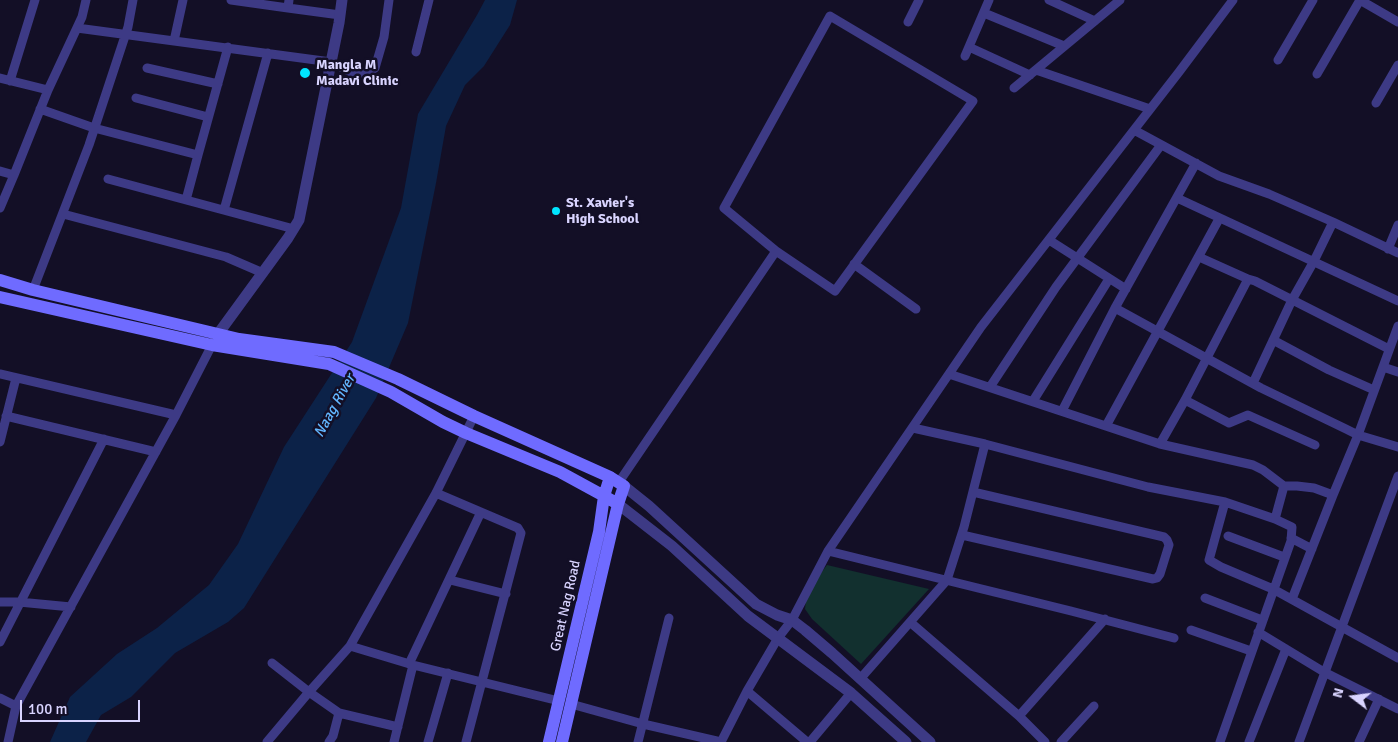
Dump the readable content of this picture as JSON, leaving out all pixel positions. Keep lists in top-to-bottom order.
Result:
{
  "streets": {
    "main road": ["Great Nag Road"]
  },
  "water": ["Naag River"],
  "places": ["Mangla M Madavi Clinic", "St. Xavier's High School"],
  "scale_bar": "100 m",
  "north": "left"
}
